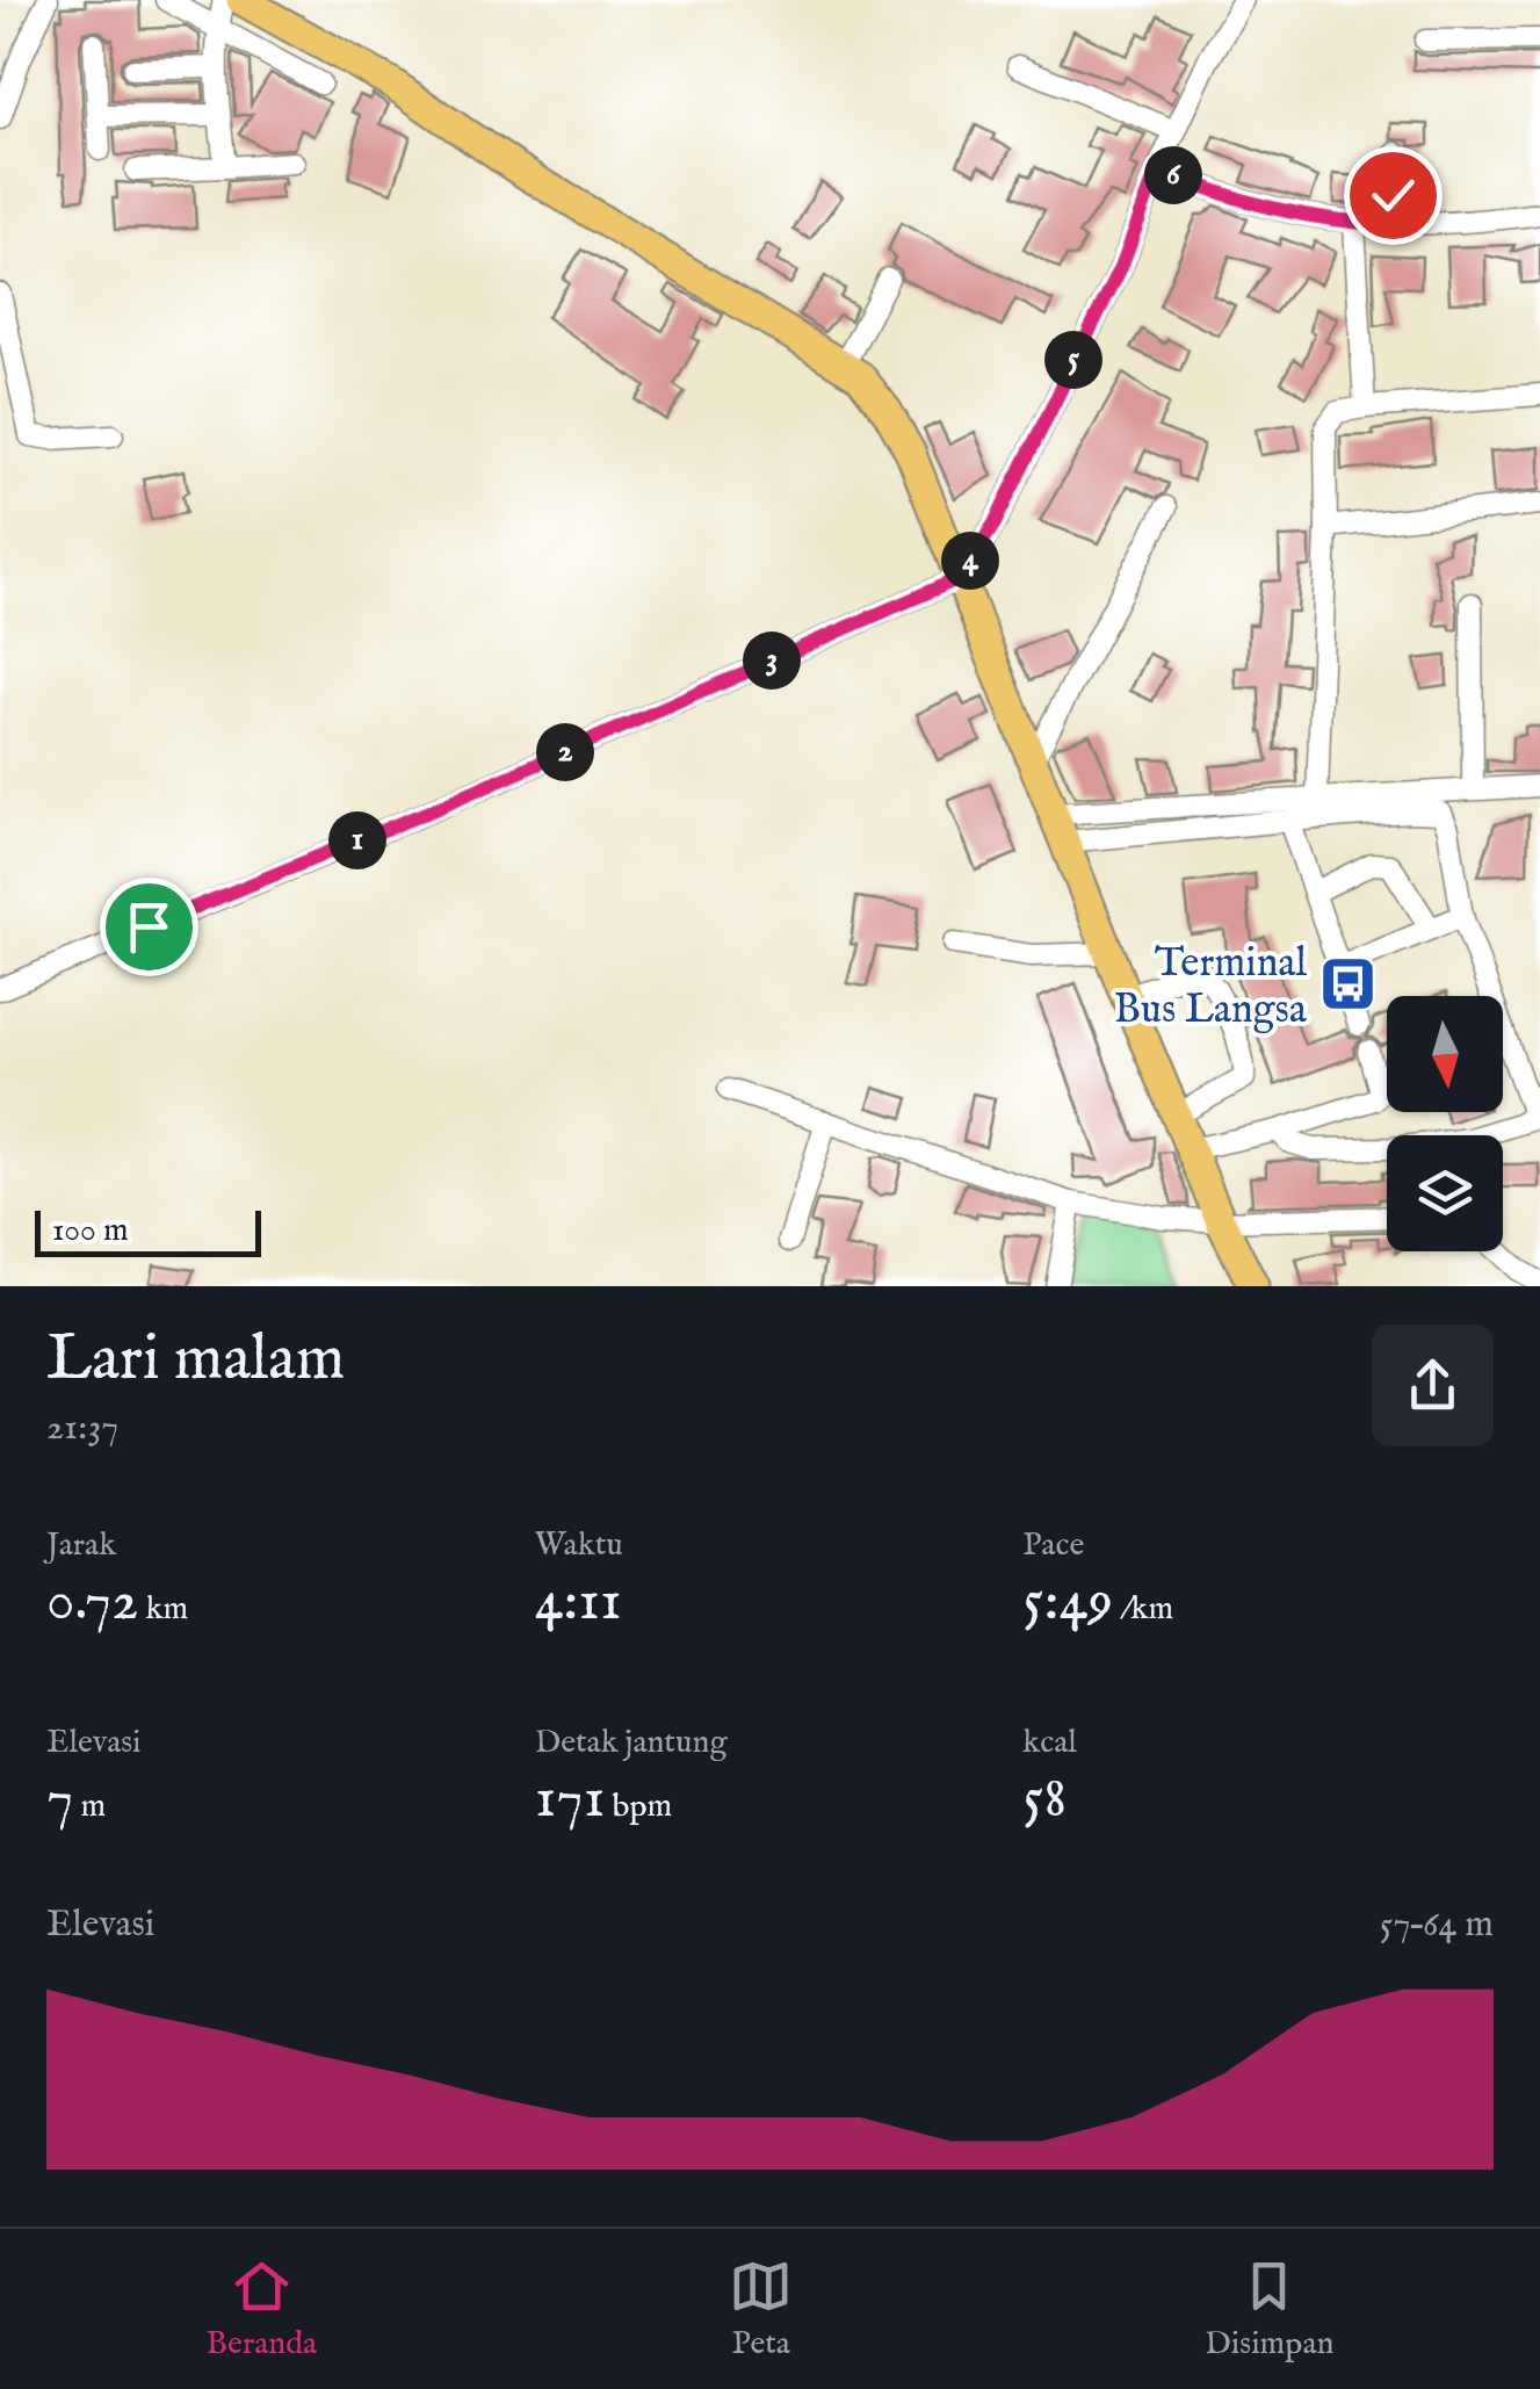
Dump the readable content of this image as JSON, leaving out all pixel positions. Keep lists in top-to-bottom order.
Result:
{
  "places": {
    "bus stop": ["Terminal Bus Langsa"]
  },
  "scale_bar": "100 m",
  "north": "bottom",
  "page": {
    "pins": [
      "6",
      "5",
      "4",
      "3",
      "2",
      "1"
    ],
    "scale": "100 m",
    "heading": ["Lari malam", "21:37"],
    "stats": [
      ["Jarak", "0.72 km"],
      ["Waktu", "4:11"],
      ["Pace", "5:49 /km"],
      ["Elevasi", "7 m"],
      ["Detak jantung", "171 bpm"],
      ["kcal", "58"]
    ],
    "chart": ["Elevasi", "57–64 m"],
    "tabs": ["Beranda", "Peta", "Disimpan"]
  }
}
